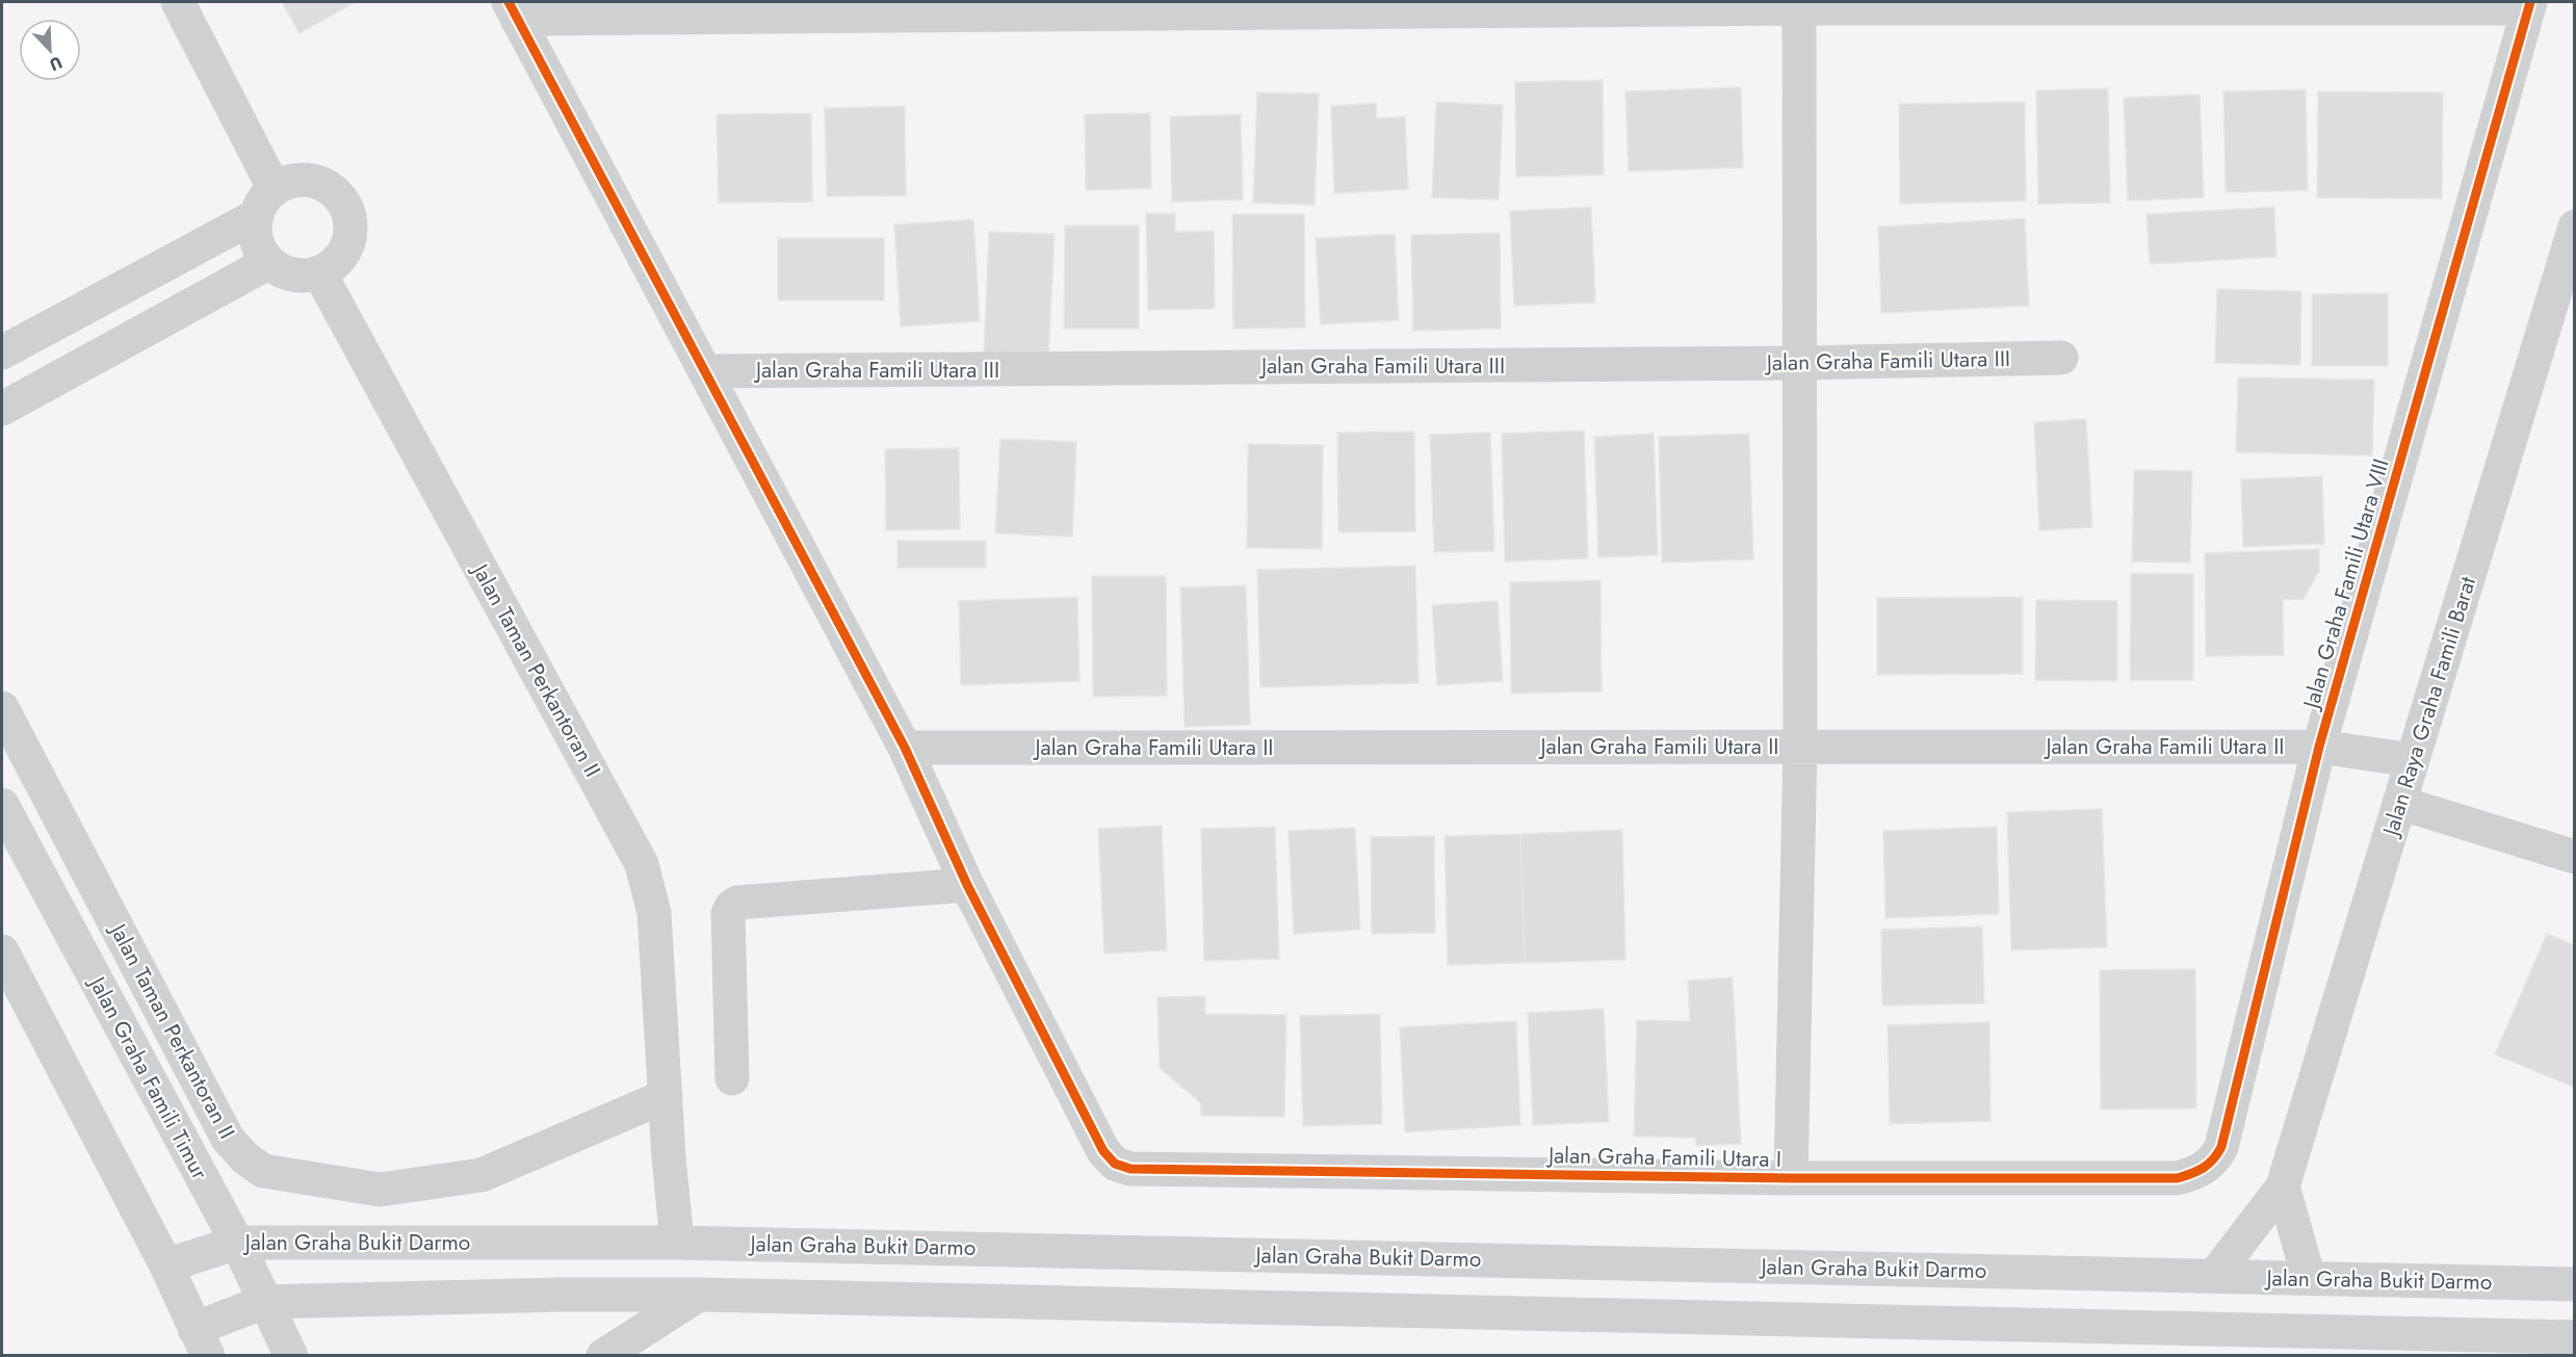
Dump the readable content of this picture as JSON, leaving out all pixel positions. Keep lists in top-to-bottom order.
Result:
{
  "streets": {
    "street": [
      "Jalan Graha Famili Utara III",
      "Jalan Graha Famili Utara VIII",
      "Jalan Taman Perkantoran II",
      "Jalan Raya Graha Famili Barat",
      "Jalan Graha Famili Utara II",
      "Jalan Graha Famili Timur",
      "Jalan Graha Famili Utara I",
      "Jalan Graha Bukit Darmo"
    ]
  },
  "crossings": [
    ["Jalan Graha Famili Utara VIII", "Jalan Graha Famili Utara II"],
    ["Jalan Graha Famili Utara VIII", "Jalan Graha Famili Utara I"],
    ["Jalan Taman Perkantoran II", "Jalan Graha Bukit Darmo"],
    ["Jalan Raya Graha Famili Barat", "Jalan Graha Famili Utara II"],
    ["Jalan Raya Graha Famili Barat", "Jalan Graha Bukit Darmo"],
    ["Jalan Graha Famili Timur", "Jalan Graha Bukit Darmo"]
  ],
  "north": "bottom right"
}
